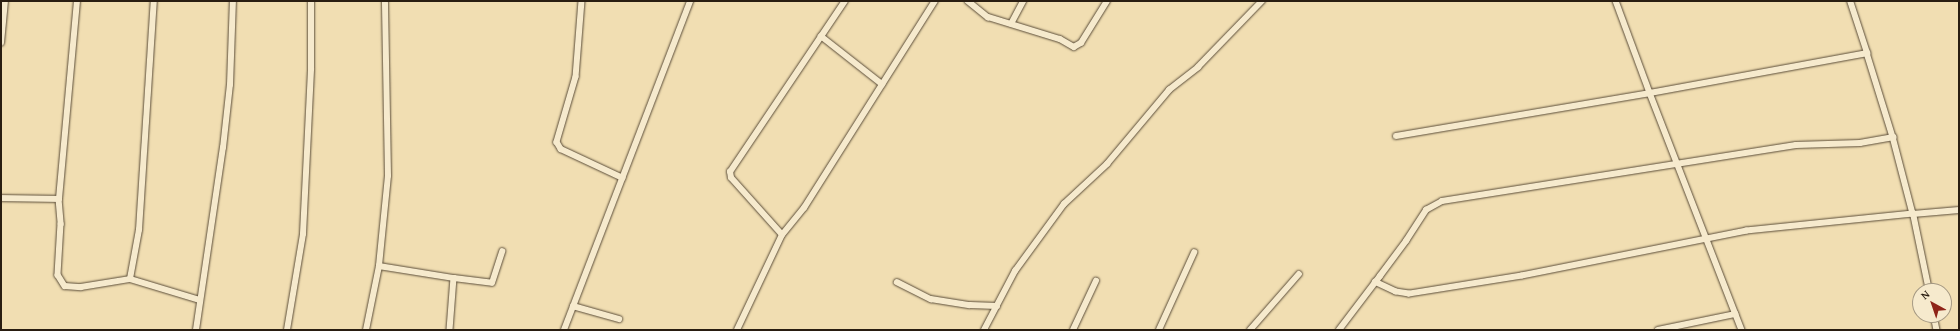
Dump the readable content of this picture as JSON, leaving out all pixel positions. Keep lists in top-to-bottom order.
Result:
{
  "north": "top left"
}
